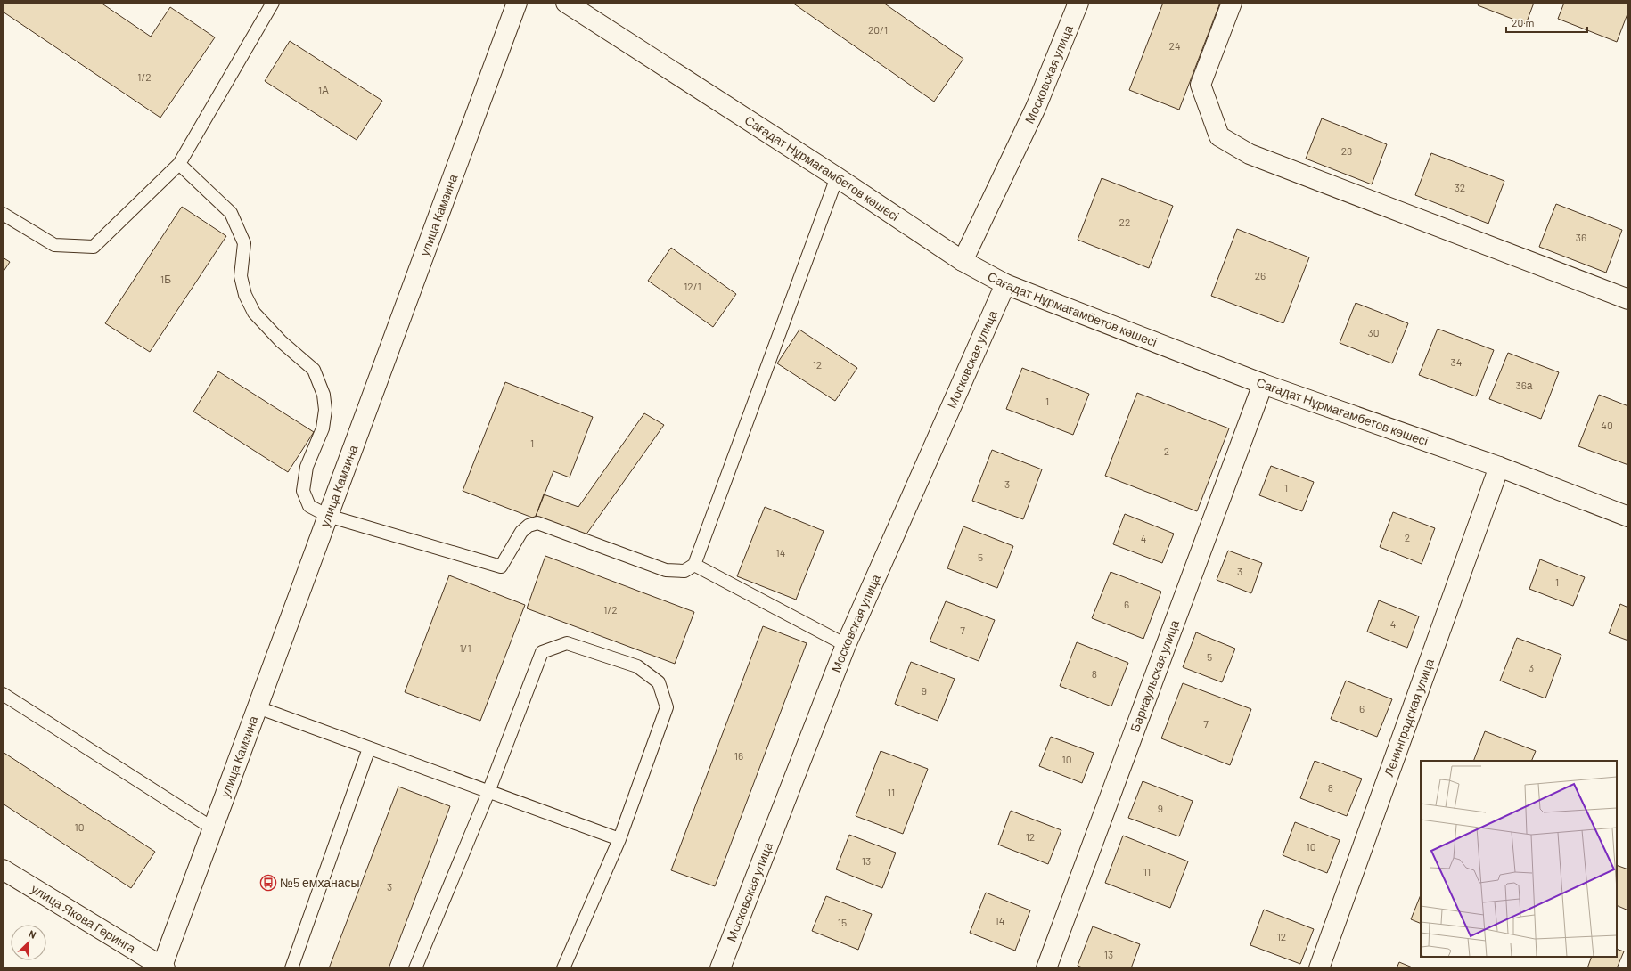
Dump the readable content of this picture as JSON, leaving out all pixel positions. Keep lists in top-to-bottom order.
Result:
{
  "streets": {
    "street": [
      "Московская улица",
      "Сағадат Нұрмағамбетов көшесі",
      "улица Камзина",
      "Барнаульская улица",
      "Ленинградская улица",
      "улица Якова Геринга"
    ]
  },
  "crossings": [
    ["Московская улица", "Сағадат Нұрмағамбетов көшесі"],
    ["Сағадат Нұрмағамбетов көшесі", "Барнаульская улица"],
    ["Сағадат Нұрмағамбетов көшесі", "Ленинградская улица"],
    ["улица Камзина", "улица Якова Геринга"]
  ],
  "places": {
    "bus stop": ["№5 емханасы"]
  },
  "house_numbers": [
    "20/1",
    "24",
    "1/2",
    "1А",
    "28",
    "32",
    "22",
    "36",
    "26",
    "1Б",
    "12/1",
    "30",
    "34",
    "12",
    "36а",
    "1",
    "40",
    "1",
    "2",
    "3",
    "1",
    "2",
    "4",
    "14",
    "5",
    "3",
    "1",
    "6",
    "1/2",
    "4",
    "7",
    "1/1",
    "5",
    "3",
    "8",
    "9",
    "6",
    "7",
    "16",
    "10",
    "8",
    "11",
    "9",
    "10",
    "12",
    "10",
    "13",
    "11",
    "3",
    "14",
    "15",
    "12",
    "13"
  ],
  "scale_bar": "20 m",
  "north": "top right"
}
